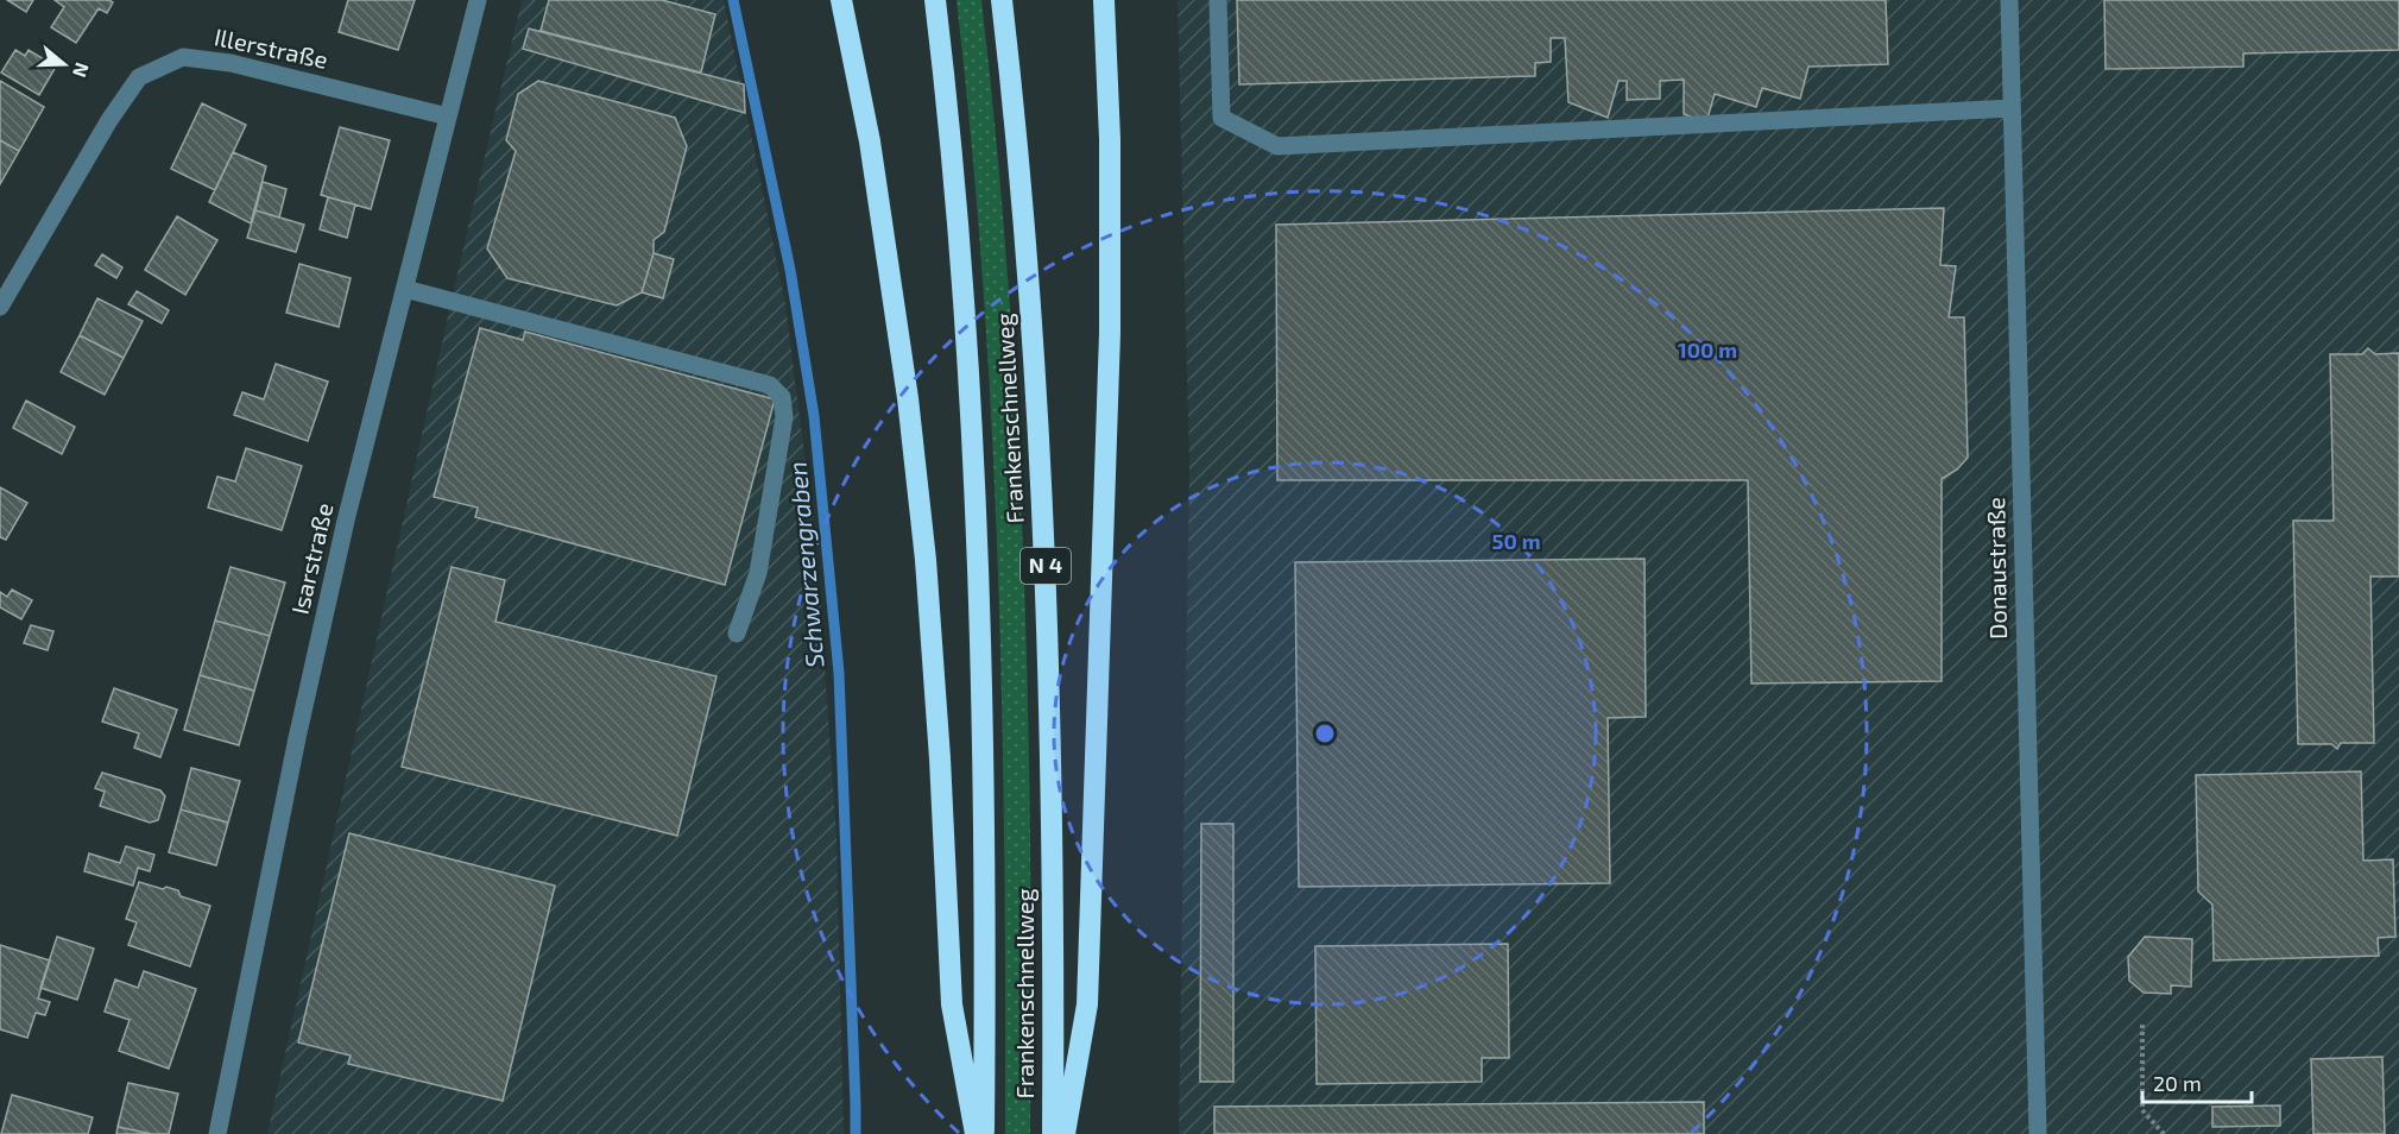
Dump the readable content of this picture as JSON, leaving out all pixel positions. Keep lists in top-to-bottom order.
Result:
{
  "streets": {
    "highway": ["Frankenschnellweg", "N 4"],
    "street": ["Illerstraße", "Isarstraße", "Donaustraße"]
  },
  "crossings": [
    ["Illerstraße", "Isarstraße"]
  ],
  "water": ["Schwarzengraben"],
  "scale_bar": "20 m",
  "north": "right",
  "rings": ["100 m", "50 m"]
}
